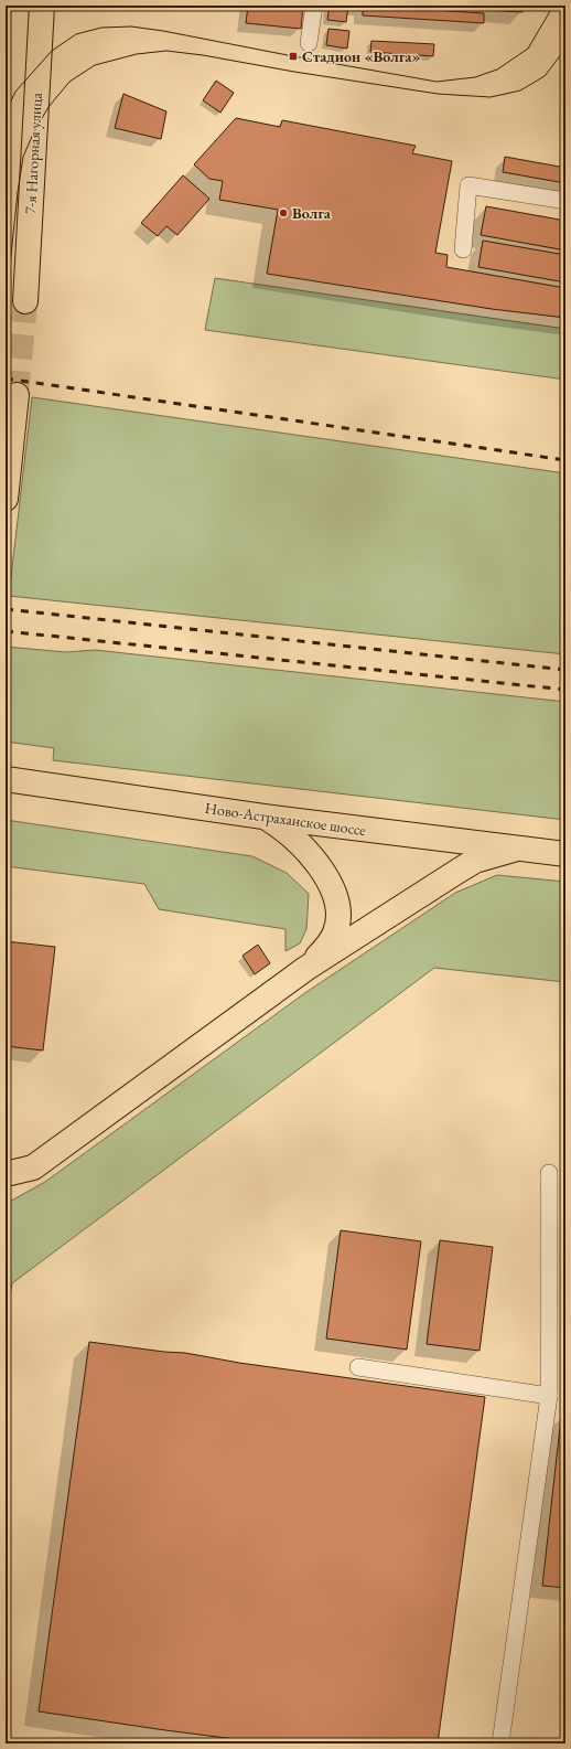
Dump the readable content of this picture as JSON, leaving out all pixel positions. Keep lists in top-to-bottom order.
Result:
{
  "streets": {
    "main road": ["7-я Нагорная улица", "Ново-Астраханское шоссе"]
  },
  "places": {
    "transit": ["Стадион «Волга»"],
    "other": ["Волга"]
  }
}
